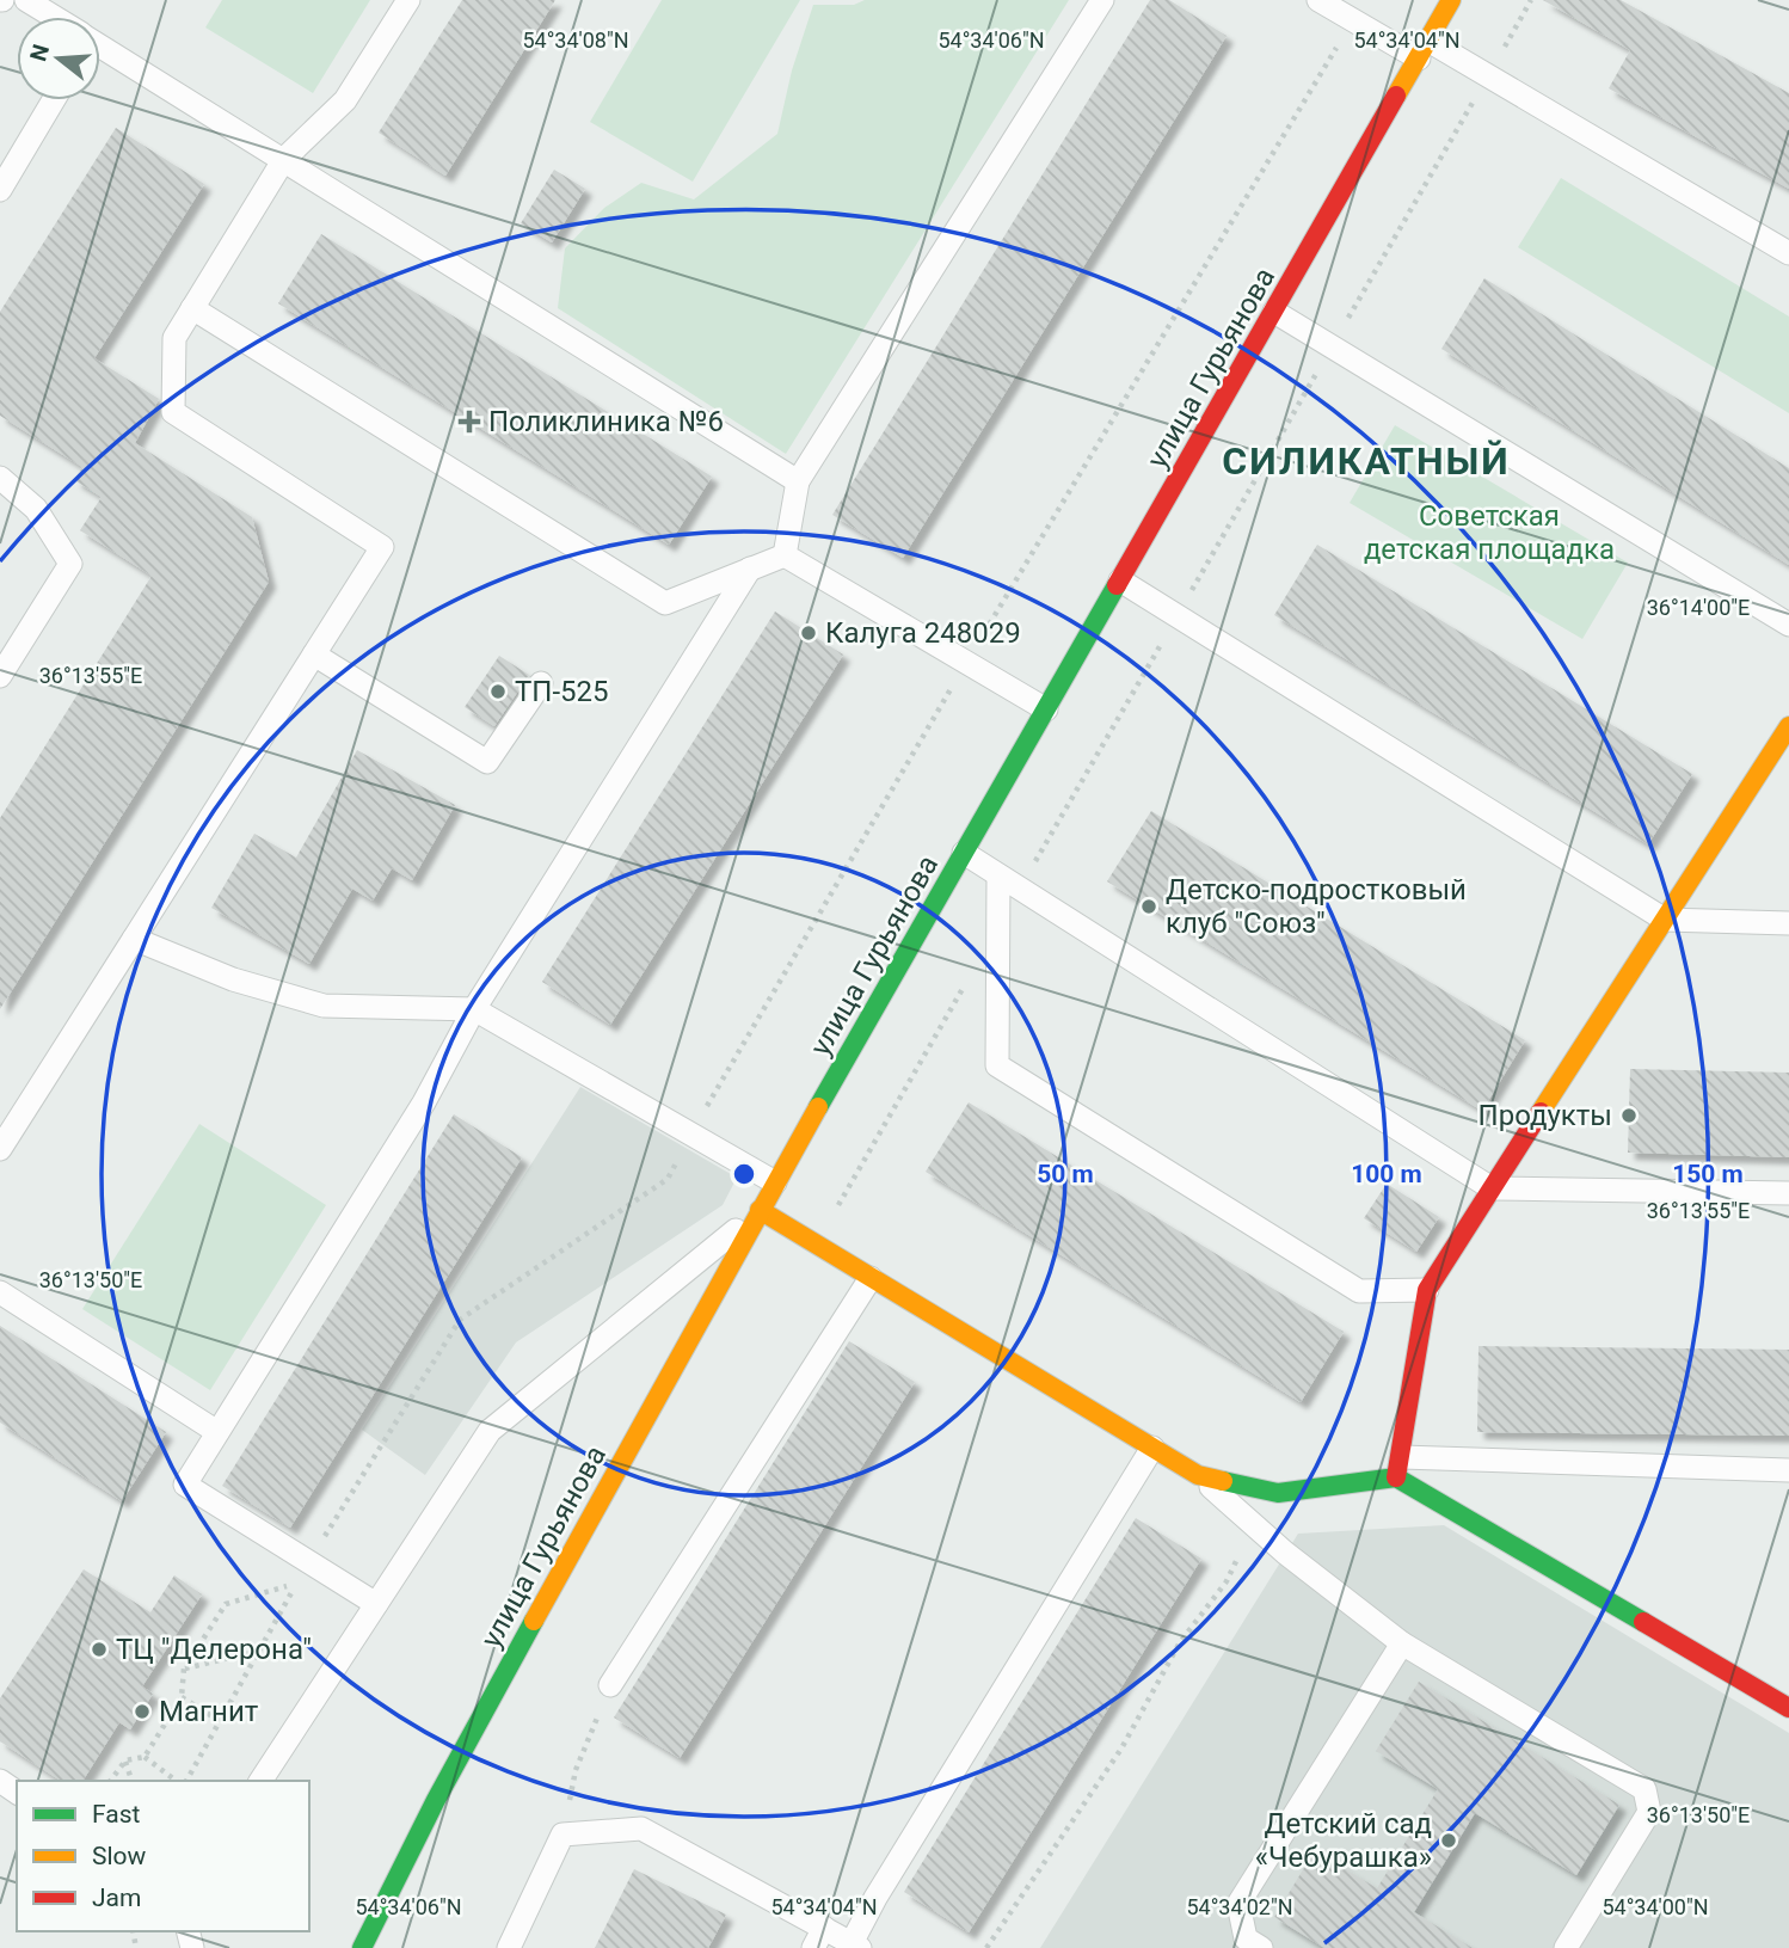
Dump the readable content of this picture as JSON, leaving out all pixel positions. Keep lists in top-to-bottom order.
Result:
{
  "streets": {
    "street": ["улица Гурьянова"]
  },
  "districts": ["СИЛИКАТНЫЙ"],
  "parks": ["Советская детская площадка"],
  "places": {
    "health": ["Поликлиника №6"],
    "other": [
      "Калуга 248029",
      "ТП-525",
      "Детско-подростковый клуб \"Союз\"",
      "Продукты",
      "ТЦ \"Делерона\"",
      "Магнит",
      "Детский сад «Чебурашка»"
    ]
  },
  "legend": ["Fast", "Slow", "Jam"],
  "north": "left",
  "coordinates": [
    "54°34'08\"N",
    "54°34'06\"N",
    "54°34'04\"N",
    "36°14'00\"E",
    "36°13'55\"E",
    "36°13'50\"E",
    "54°34'02\"N",
    "54°34'00\"N"
  ],
  "rings": ["50 m", "100 m", "150 m"]
}
